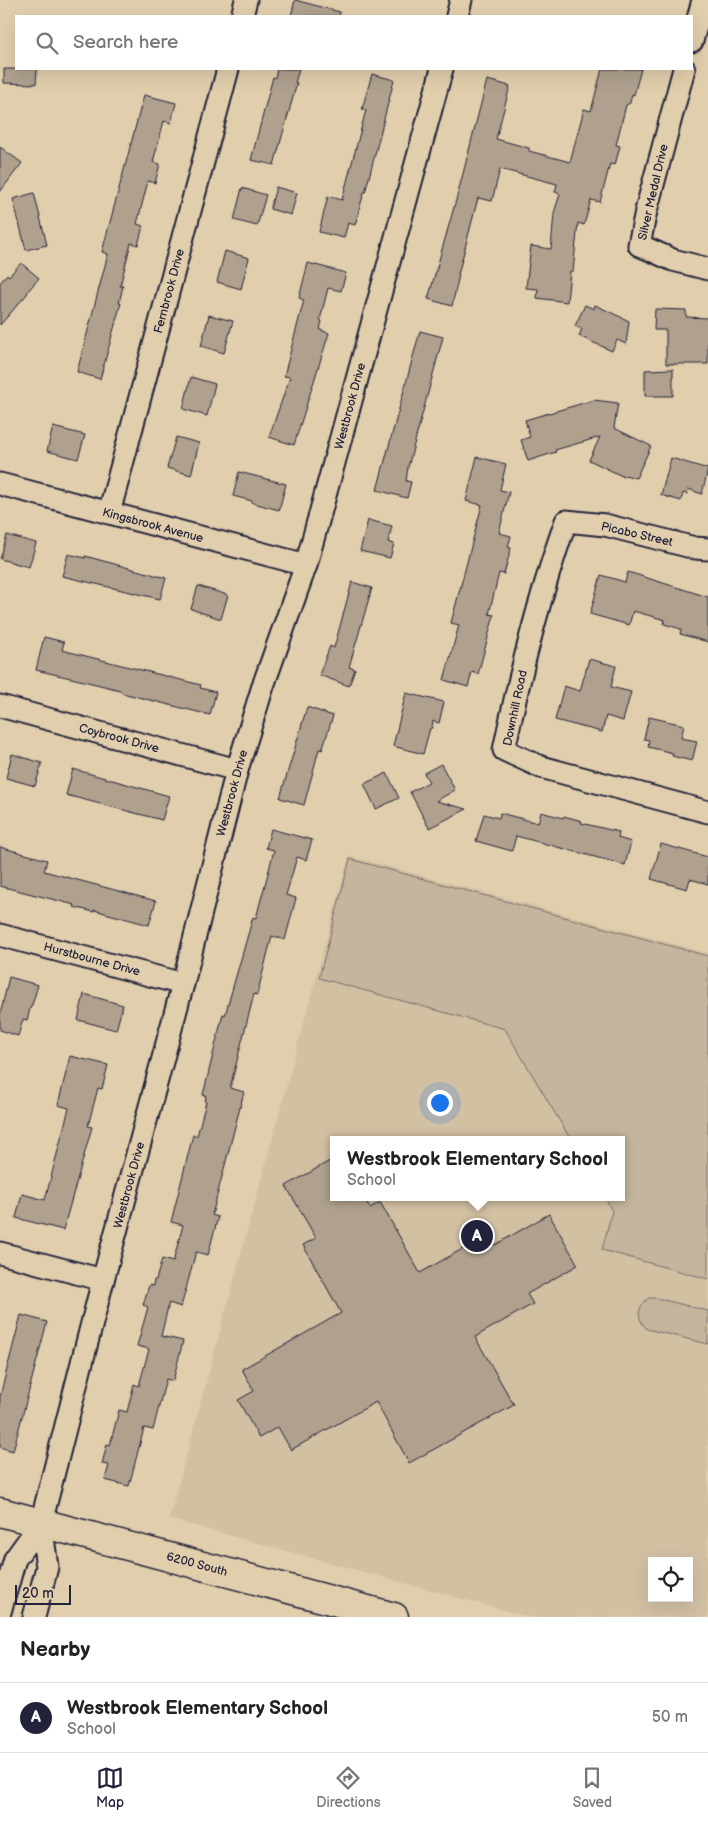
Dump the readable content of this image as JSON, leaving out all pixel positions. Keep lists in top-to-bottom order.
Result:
{
  "streets": {
    "main road": ["6200 South"],
    "street": [
      "Silver Medal Drive",
      "Fernbrook Drive",
      "Westbrook Drive",
      "Kingsbrook Avenue",
      "Picabo Street",
      "Downhill Road",
      "Coybrook Drive",
      "Hurstbourne Drive"
    ]
  },
  "crossings": [
    ["Fernbrook Drive", "Kingsbrook Avenue"],
    ["Westbrook Drive", "Kingsbrook Avenue"],
    ["Westbrook Drive", "Coybrook Drive"],
    ["Westbrook Drive", "Hurstbourne Drive"],
    ["Westbrook Drive", "6200 South"],
    ["Picabo Street", "Downhill Road"]
  ],
  "scale_bar": "20 m",
  "page": {
    "search": "Search here",
    "popup": ["Westbrook Elementary School", "School"],
    "pins": "A",
    "scale": "20 m",
    "heading": "Nearby",
    "list": [
      {
        "mark": "A",
        "name": "Westbrook Elementary School",
        "note": "School",
        "value": "50 m"
      }
    ],
    "nav": ["Map", "Directions", "Saved"]
  }
}
